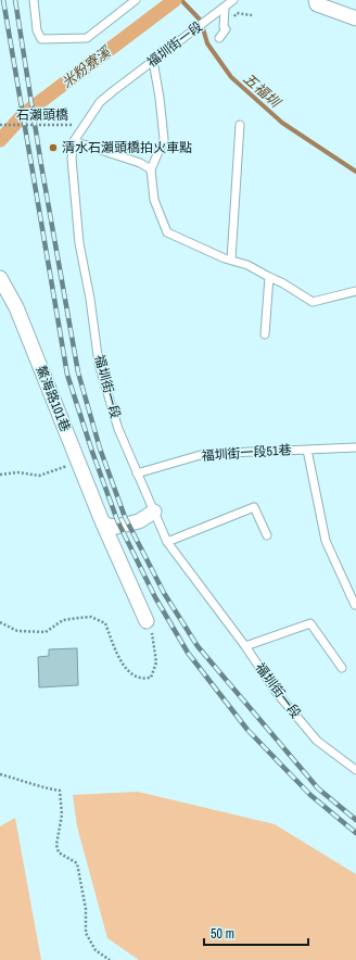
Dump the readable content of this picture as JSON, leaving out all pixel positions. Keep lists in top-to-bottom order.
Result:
{
  "streets": {
    "street": ["鰲海路101巷"],
    "lane": ["福圳街一段", "福圳街一段51巷"],
    "path": ["石瀨頭橋"]
  },
  "crossings": [
    ["福圳街一段", "石瀨頭橋"],
    ["福圳街一段", "福圳街一段51巷"]
  ],
  "water": ["米粉寮溪", "五福圳"],
  "places": ["清水石瀨頭橋拍火車點"],
  "scale_bar": "50 m"
}
